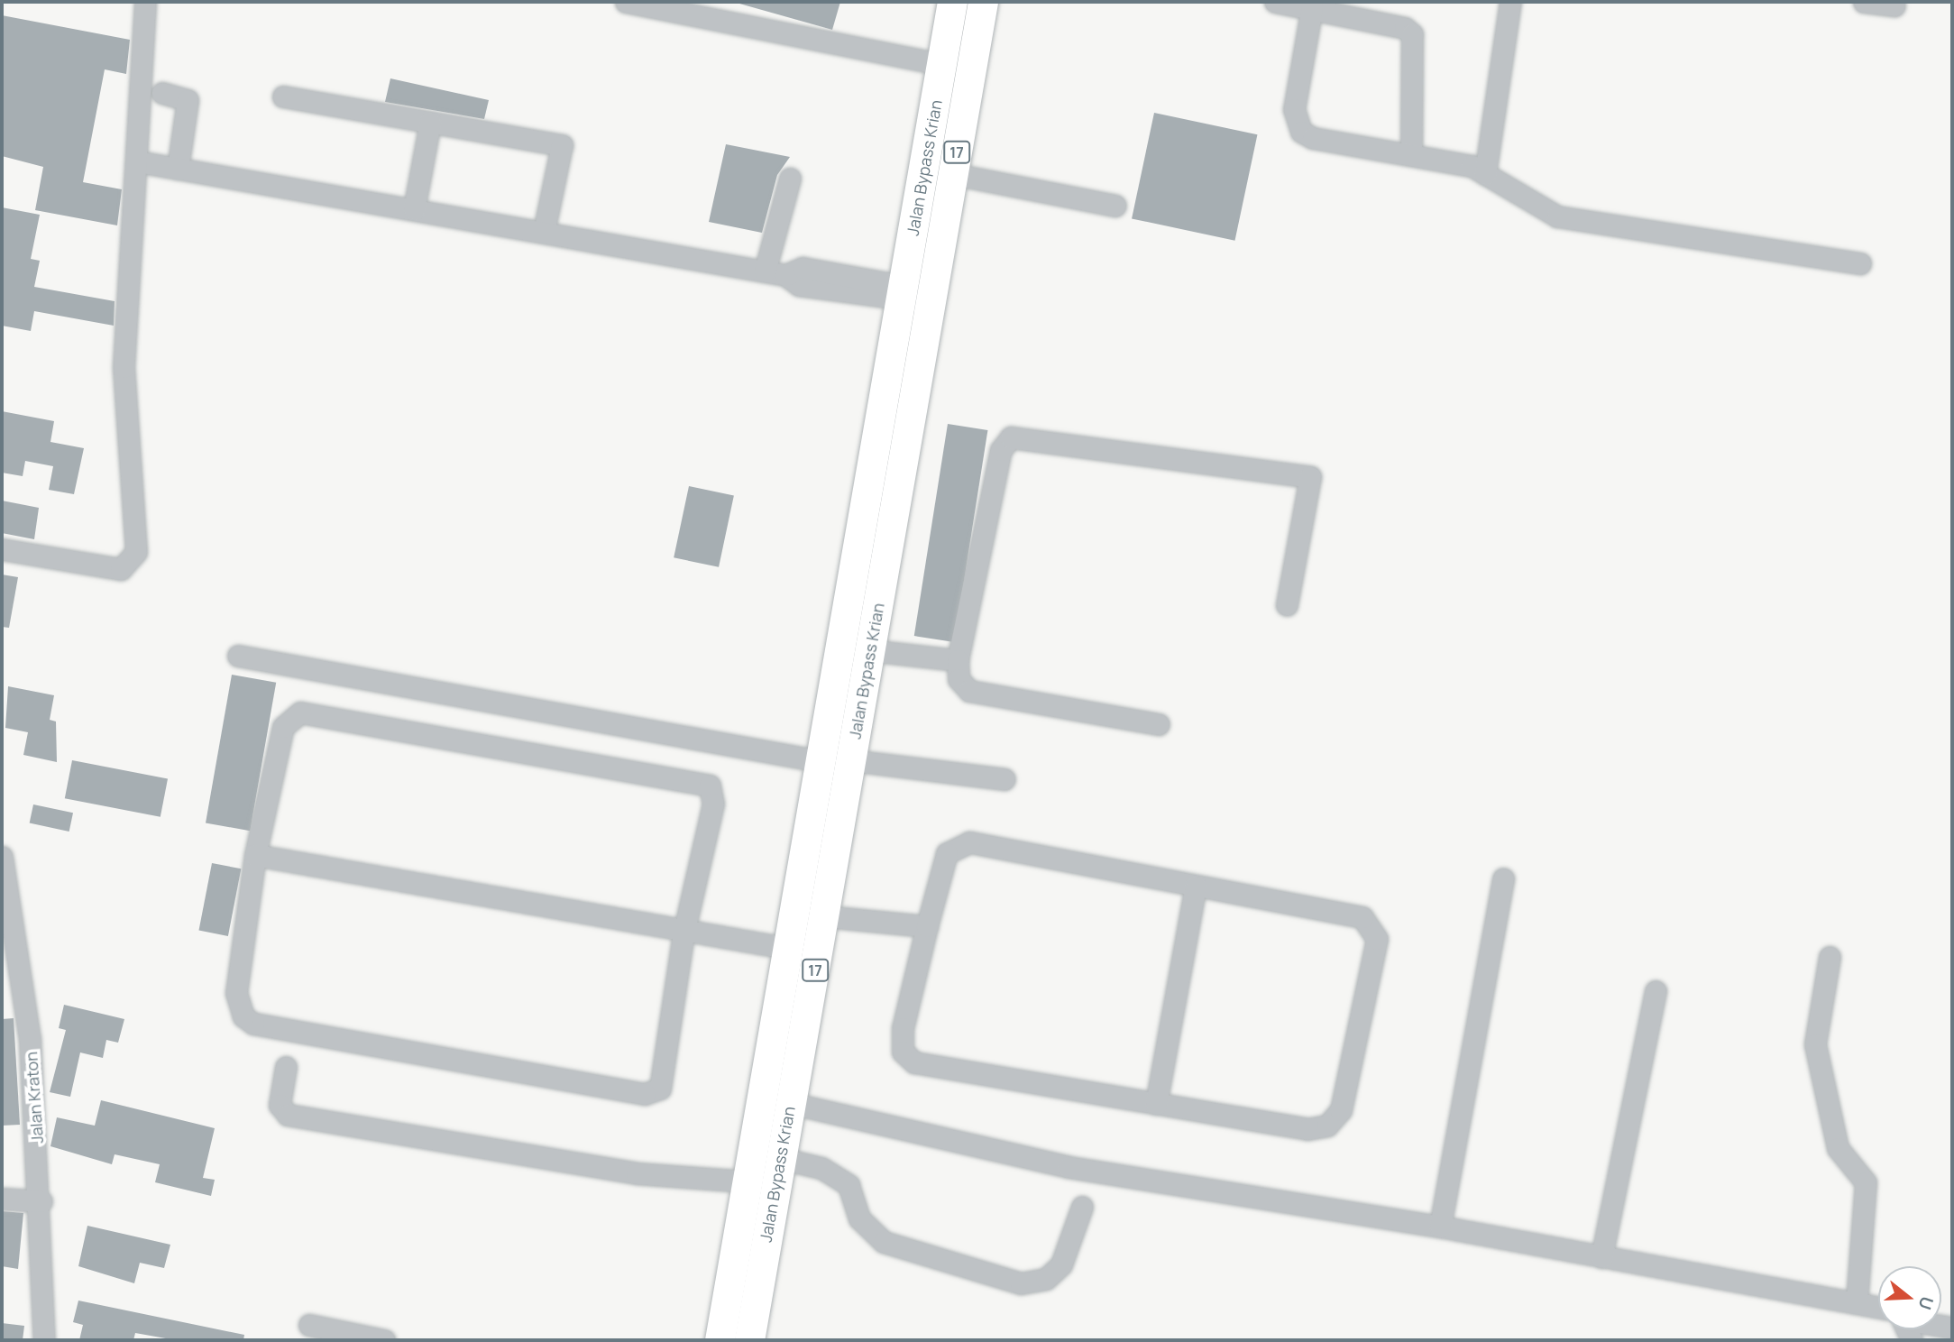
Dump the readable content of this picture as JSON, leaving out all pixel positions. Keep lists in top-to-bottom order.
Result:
{
  "streets": {
    "highway": ["17", "Jalan Bypass Krian"],
    "street": ["Jalan Kraton"]
  },
  "north": "right"
}
